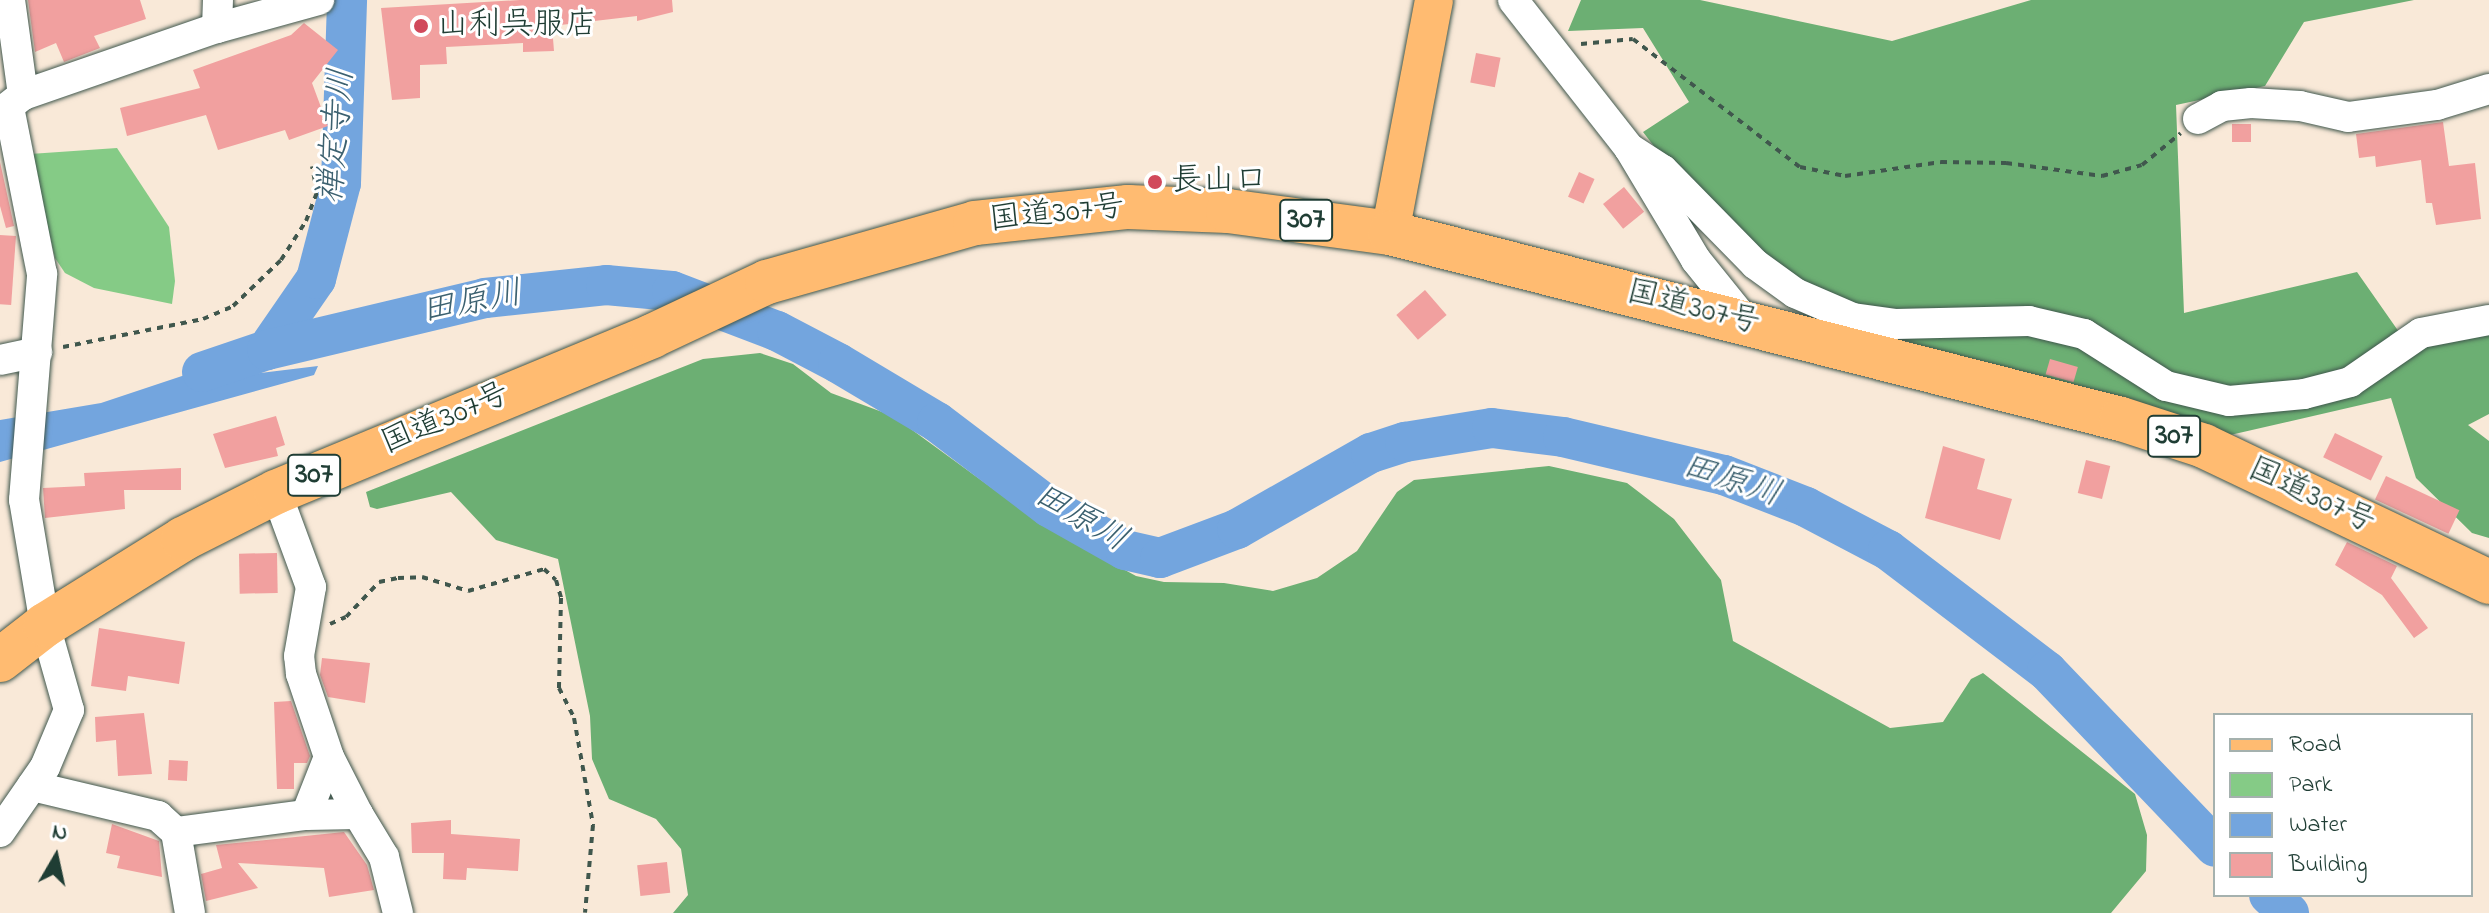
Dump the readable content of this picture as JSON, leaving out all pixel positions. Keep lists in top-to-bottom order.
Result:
{
  "streets": {
    "highway": ["国道307号", "307"]
  },
  "water": ["禅定寺川", "田原川"],
  "places": ["山利呉服店", "長山口"],
  "legend": [
    "Road",
    "Park",
    "Water",
    "Building"
  ],
  "north": "top"
}
